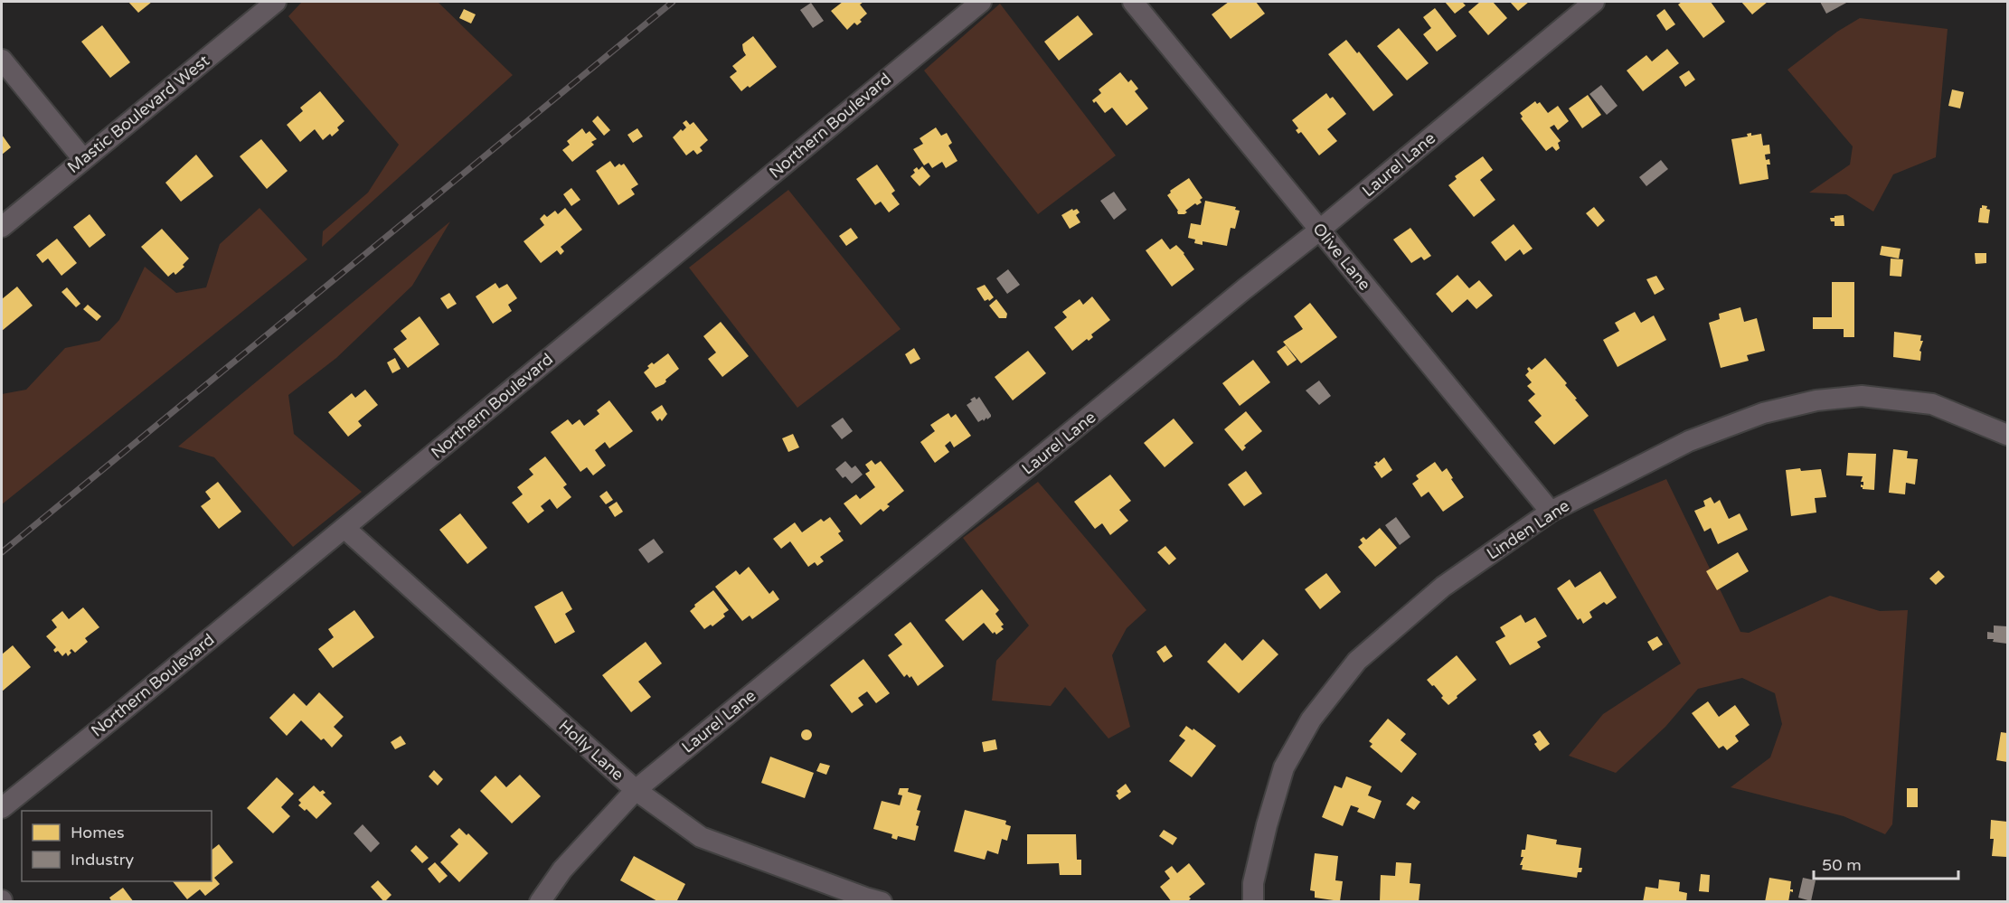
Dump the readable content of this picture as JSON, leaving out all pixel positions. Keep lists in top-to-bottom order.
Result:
{
  "streets": {
    "street": [
      "Mastic Boulevard West",
      "Northern Boulevard",
      "Laurel Lane",
      "Olive Lane",
      "Linden Lane",
      "Holly Lane"
    ]
  },
  "crossings": [
    ["Northern Boulevard", "Holly Lane"],
    ["Laurel Lane", "Olive Lane"],
    ["Laurel Lane", "Holly Lane"],
    ["Olive Lane", "Linden Lane"]
  ],
  "legend": ["Homes", "Industry"],
  "scale_bar": "50 m"
}
